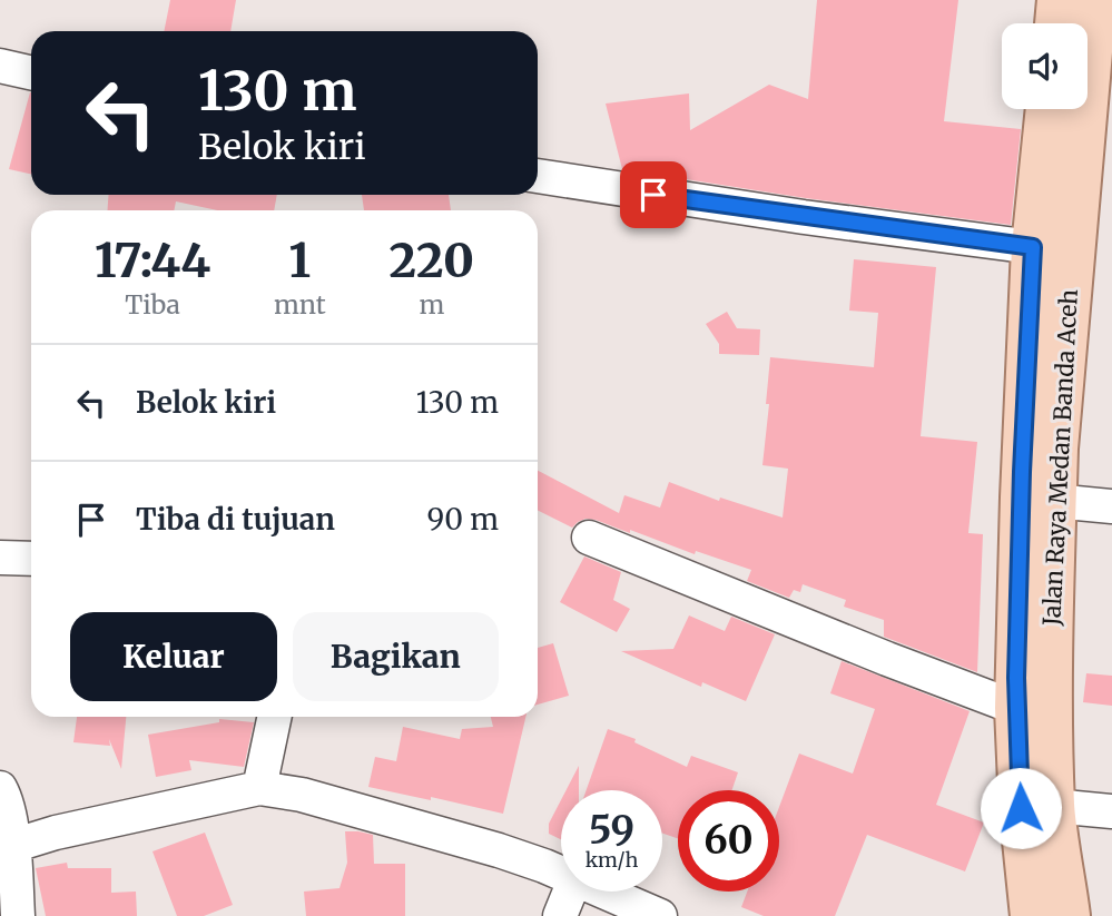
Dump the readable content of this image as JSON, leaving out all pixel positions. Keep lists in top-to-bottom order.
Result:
{
  "streets": {
    "main road": ["Jalan Raya Medan Banda Aceh"]
  },
  "page": {
    "turn": ["130 m", "Belok kiri"],
    "eta": [
      "17:44",
      "Tiba",
      "1",
      "mnt",
      "220",
      "m"
    ],
    "list": [
      {
        "name": "Belok kiri",
        "value": "130 m"
      },
      {
        "name": "Tiba di tujuan",
        "value": "90 m"
      }
    ],
    "buttons": ["Keluar", "Bagikan"],
    "speed": "59 km/h",
    "limit": "60"
  }
}
